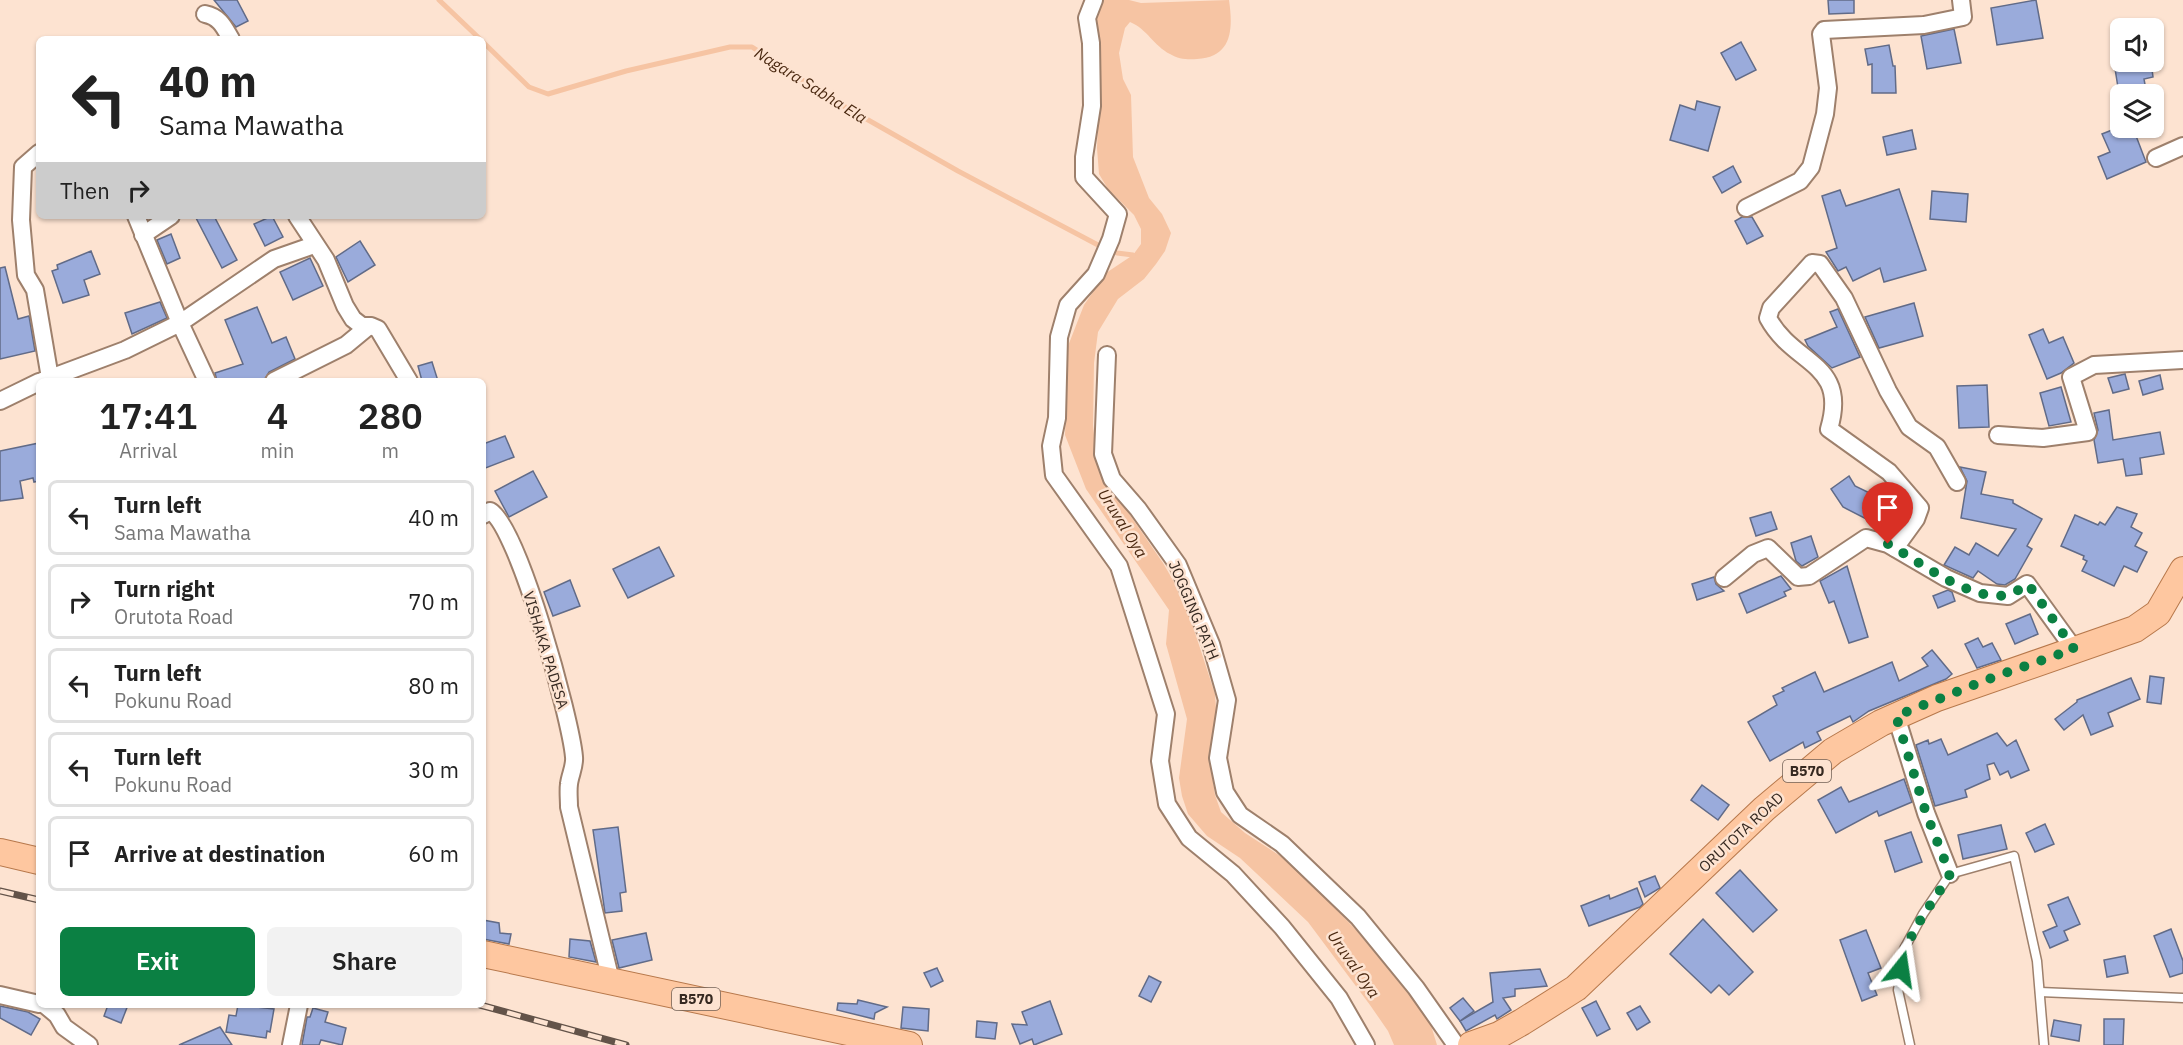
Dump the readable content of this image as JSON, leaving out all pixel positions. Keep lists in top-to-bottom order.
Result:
{
  "streets": {
    "main road": ["B570", "ORUTOTA ROAD"],
    "street": ["JOGGING PATH", "VISHAKA PADESA"]
  },
  "crossings": [
    ["VISHAKA PADESA", "B570"]
  ],
  "water": ["Nagara Sabha Ela", "Uruval Oya"],
  "page": {
    "turn": ["40 m", "Sama Mawatha"],
    "then": "Then",
    "eta": [
      "17:41",
      "Arrival",
      "4",
      "min",
      "280",
      "m"
    ],
    "list": [
      {
        "name": "Turn left",
        "note": "Sama Mawatha",
        "value": "40 m"
      },
      {
        "name": "Turn right",
        "note": "Orutota Road",
        "value": "70 m"
      },
      {
        "name": "Turn left",
        "note": "Pokunu Road",
        "value": "80 m"
      },
      {
        "name": "Turn left",
        "note": "Pokunu Road",
        "value": "30 m"
      },
      {
        "name": "Arrive at destination",
        "value": "60 m"
      }
    ],
    "buttons": ["Exit", "Share"]
  }
}
